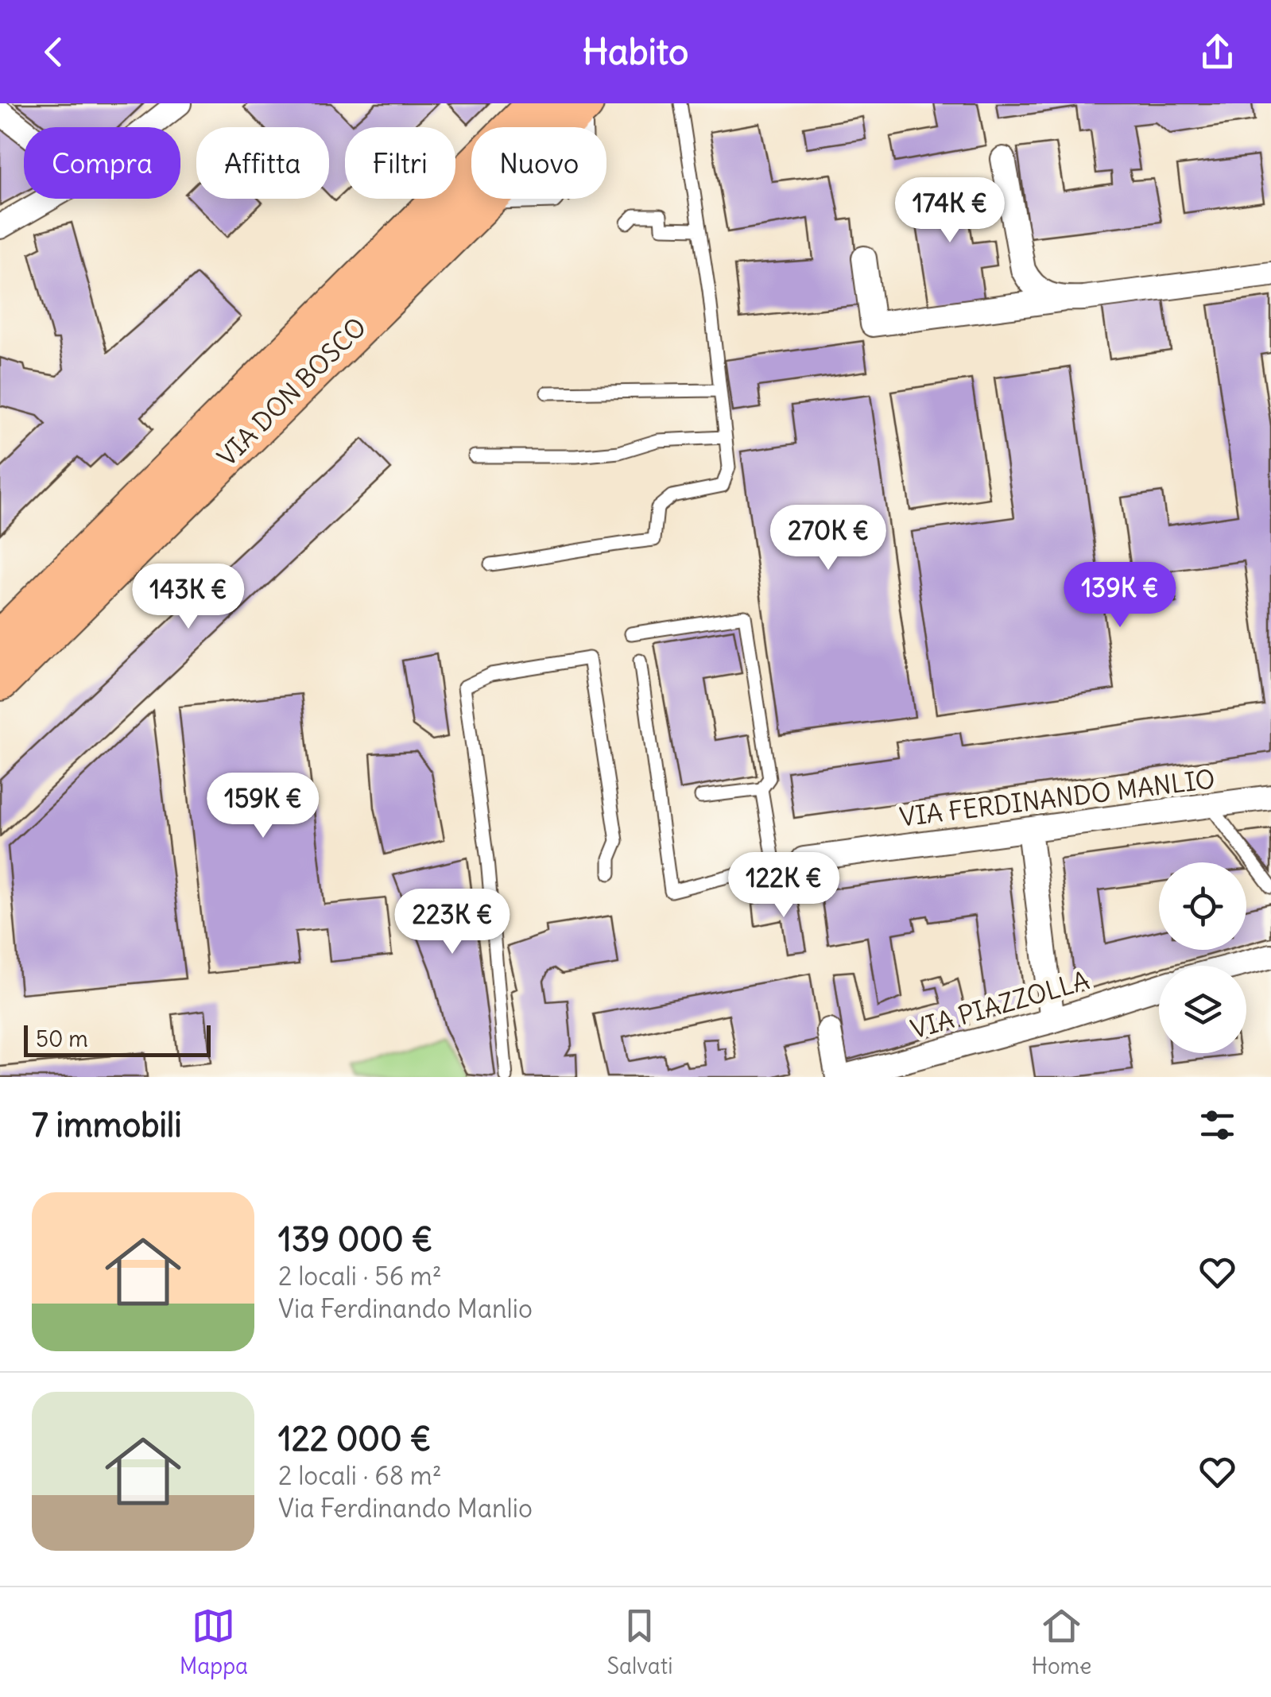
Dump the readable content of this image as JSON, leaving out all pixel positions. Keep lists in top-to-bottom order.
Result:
{
  "streets": {
    "main road": ["VIA DON BOSCO"],
    "street": ["VIA FERDINANDO MANLIO", "VIA PIAZZOLLA"]
  },
  "scale_bar": "50 m",
  "page": {
    "header": "Habito",
    "chip": [
      "Compra",
      "Affitta",
      "Filtri",
      "Nuovo"
    ],
    "price": [
      "174K €",
      "270K €",
      "139K €",
      "143K €",
      "159K €",
      "122K €",
      "223K €"
    ],
    "scale": "50 m",
    "heading": "7 immobili",
    "list": [
      {
        "name": "139 000 €",
        "note": "2 locali · 56 m² · Via Ferdinando Manlio"
      },
      {
        "name": "122 000 €",
        "note": "2 locali · 68 m² · Via Ferdinando Manlio"
      }
    ],
    "tabs": ["Mappa", "Salvati", "Home"]
  }
}
